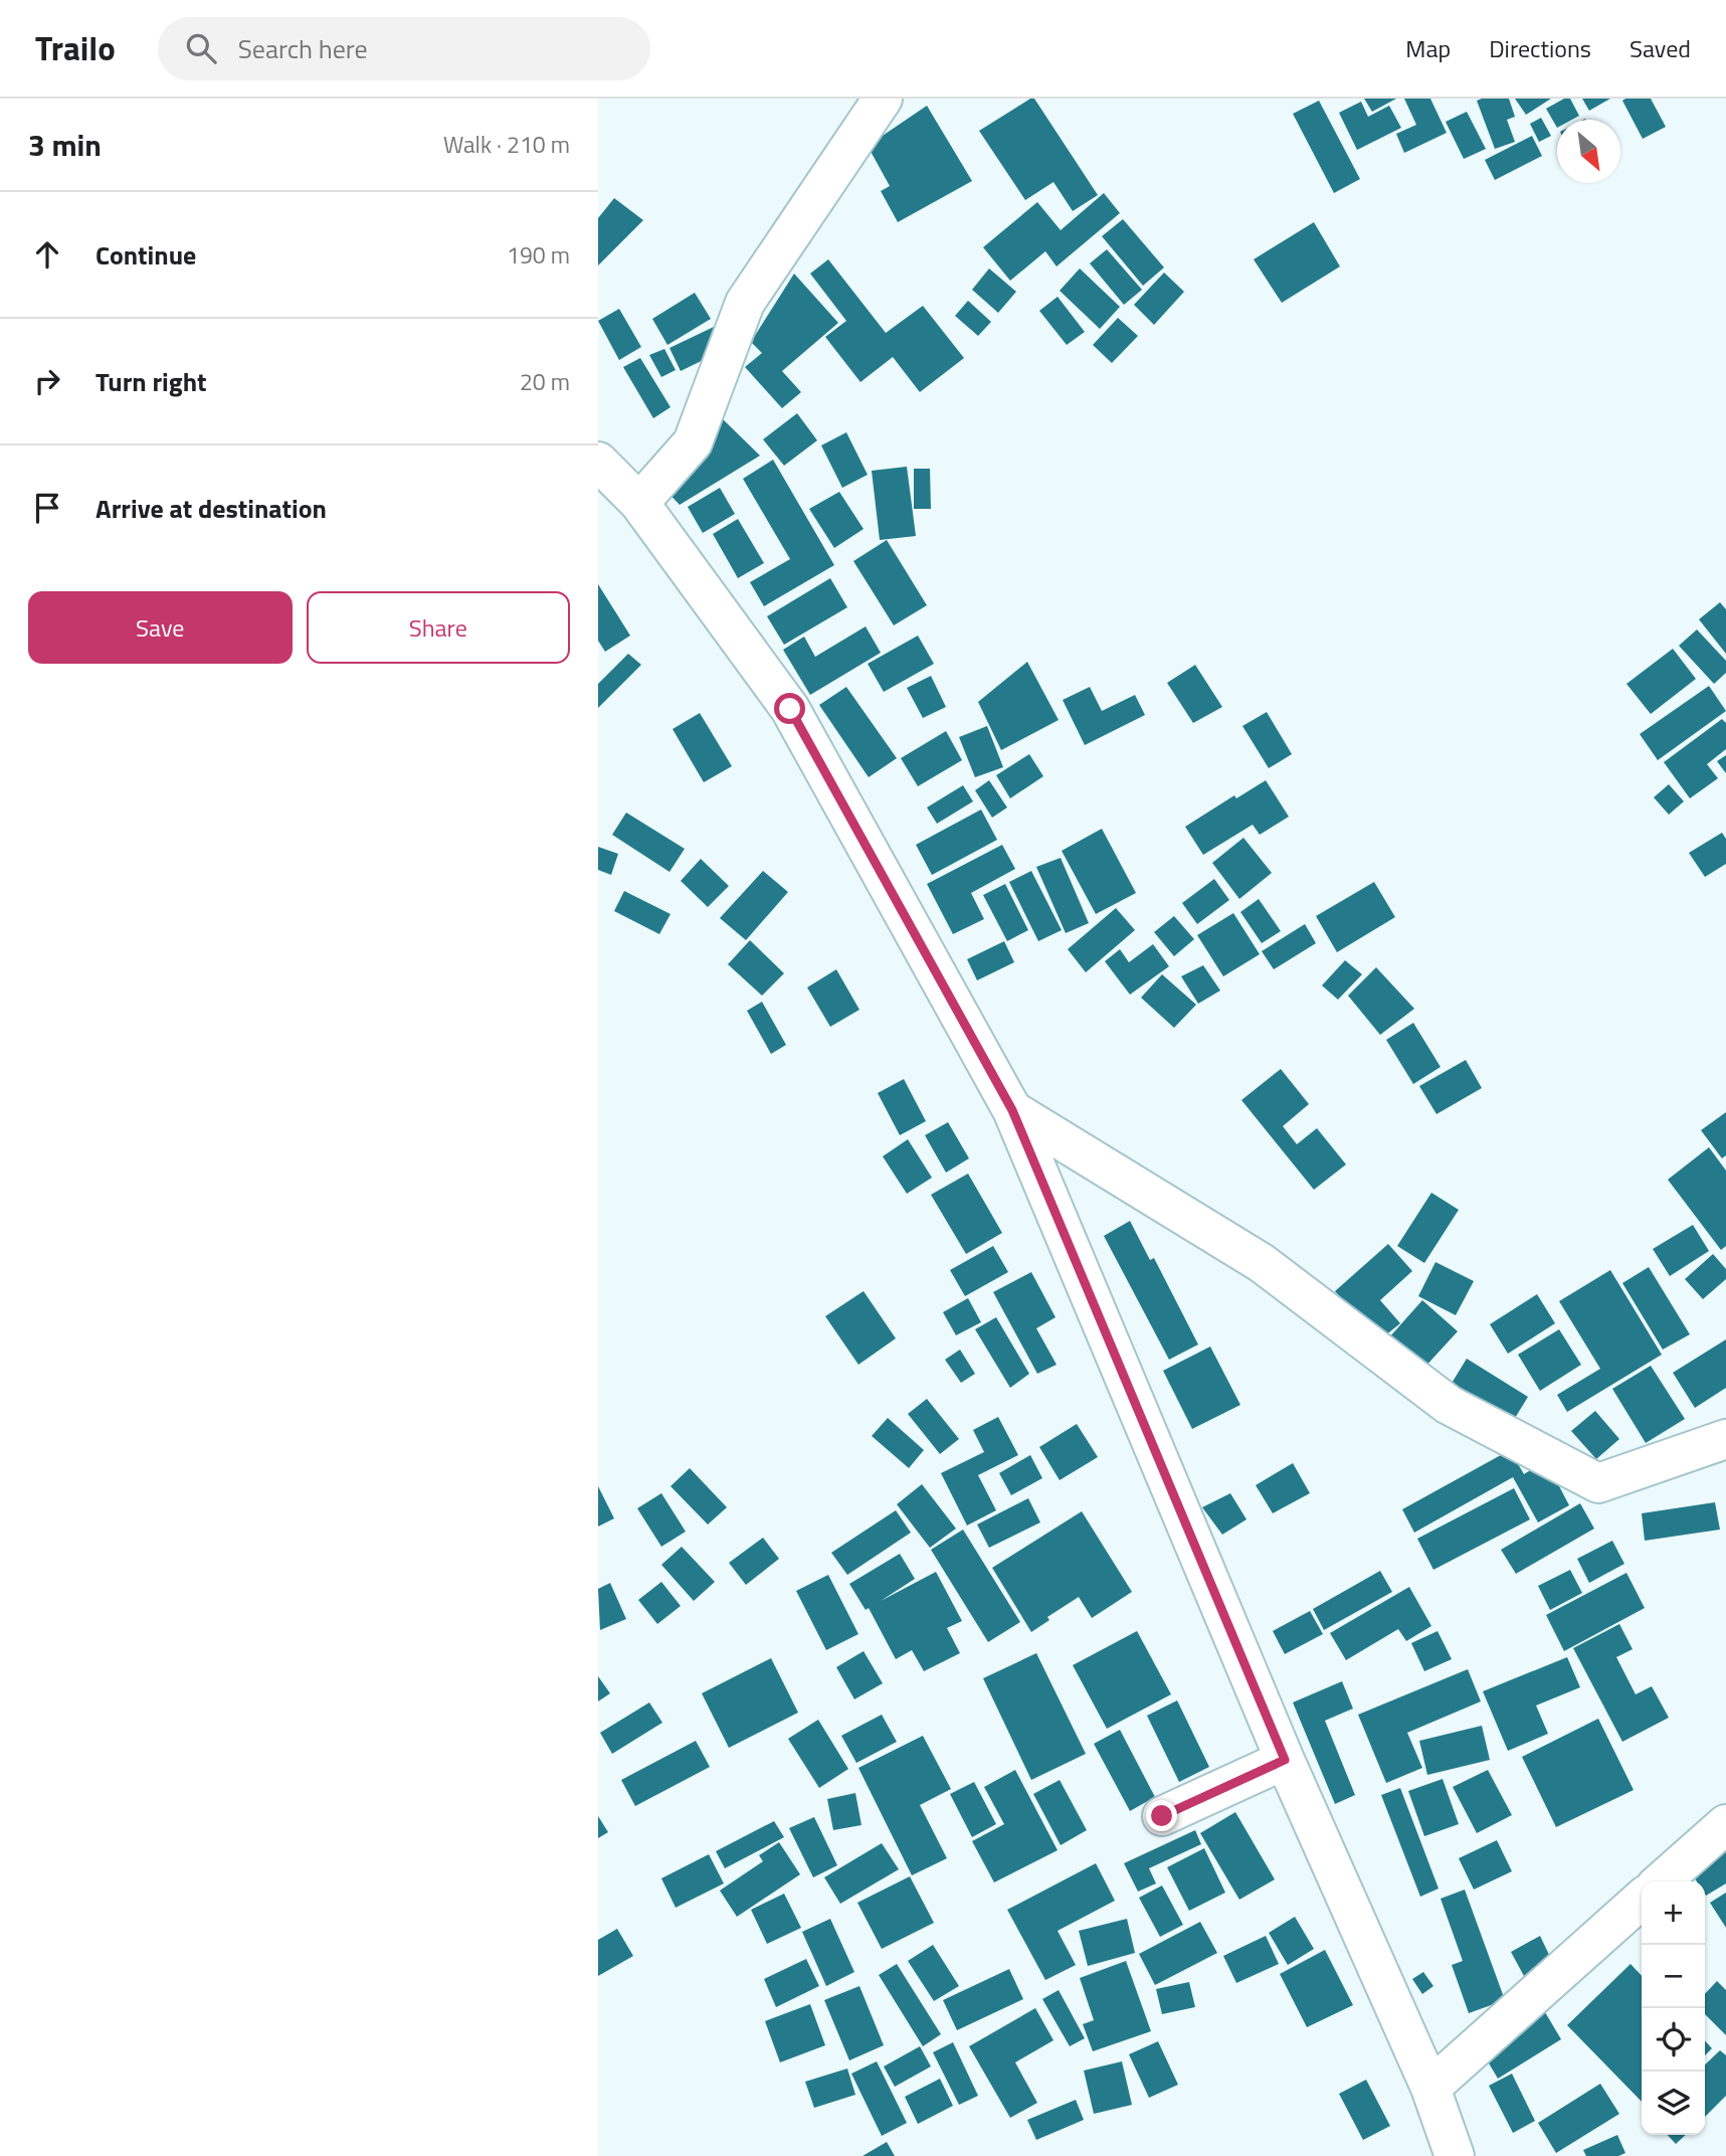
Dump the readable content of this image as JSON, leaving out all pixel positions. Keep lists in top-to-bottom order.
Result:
{
  "north": "bottom right",
  "page": {
    "header": "Trailo",
    "search": "Search here",
    "nav": ["Map", "Directions", "Saved"],
    "heading": ["3 min", "Walk · 210 m"],
    "list": [
      ["Continue", "190 m"],
      ["Turn right", "20 m"],
      "Arrive at destination"
    ],
    "buttons": ["Save", "Share"],
    "map_buttons": ["+", "−"]
  }
}
